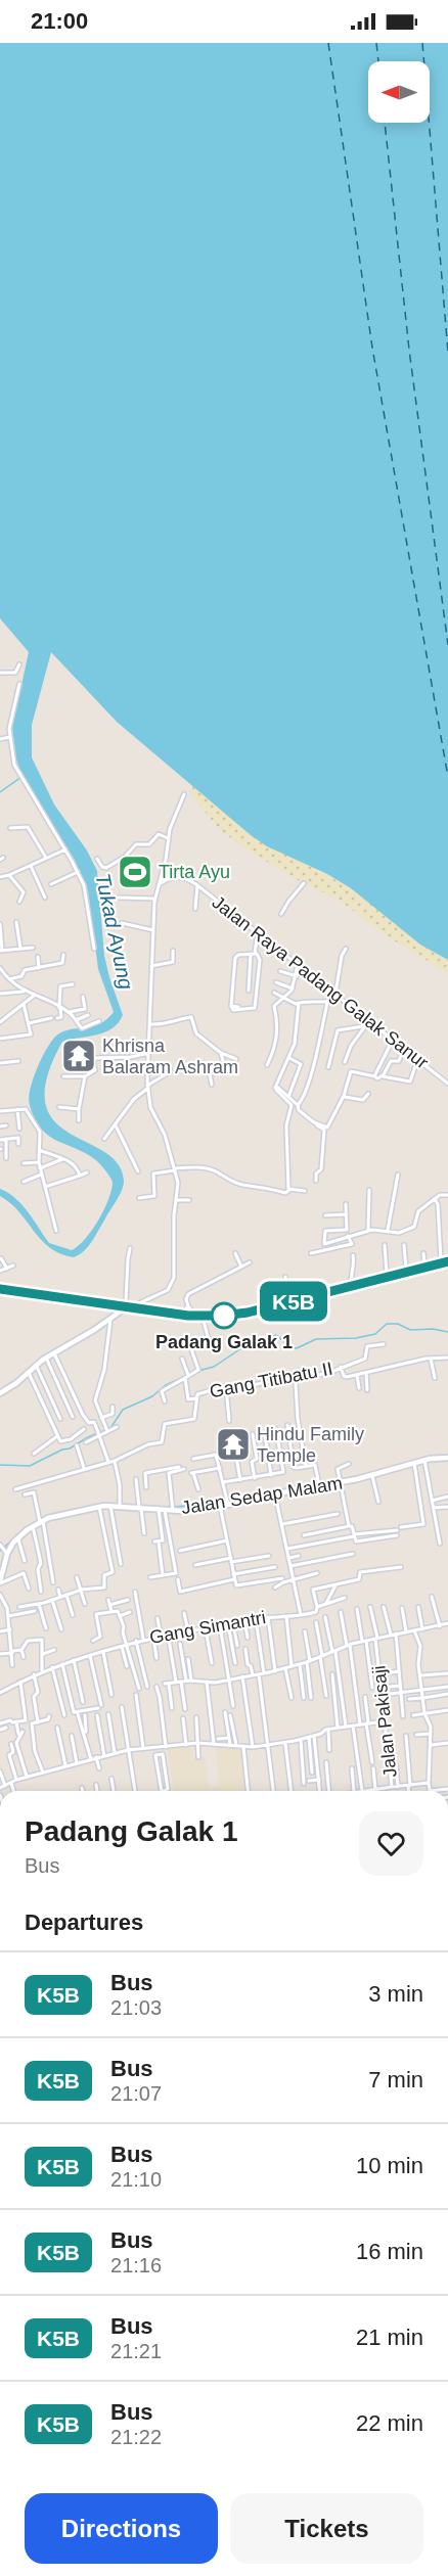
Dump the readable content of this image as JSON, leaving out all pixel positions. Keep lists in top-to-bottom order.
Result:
{
  "streets": {
    "street": [
      "Jalan Raya Padang Galak Sanur",
      "Gang Titibatu II",
      "Jalan Sedap Malam",
      "Gang Simantri",
      "Jalan Pakisaji"
    ]
  },
  "water": ["Tukad Ayung"],
  "places": {
    "sports": ["Tirta Ayu"],
    "temple": ["Khrisna Balaram Ashram", "Hindu Family Temple"],
    "other": ["Padang Galak 1"]
  },
  "lines": ["bus line K5B"],
  "north": "left",
  "page": {
    "status": "21:00",
    "on_map": "K5B",
    "heading": [
      ["Padang Galak 1", "Bus"],
      "Departures"
    ],
    "list": [
      {
        "mark": "K5B",
        "name": "Bus",
        "note": "21:03",
        "value": "3 min"
      },
      {
        "mark": "K5B",
        "name": "Bus",
        "note": "21:07",
        "value": "7 min"
      },
      {
        "mark": "K5B",
        "name": "Bus",
        "note": "21:10",
        "value": "10 min"
      },
      {
        "mark": "K5B",
        "name": "Bus",
        "note": "21:16",
        "value": "16 min"
      },
      {
        "mark": "K5B",
        "name": "Bus",
        "note": "21:21",
        "value": "21 min"
      },
      {
        "mark": "K5B",
        "name": "Bus",
        "note": "21:22",
        "value": "22 min"
      }
    ],
    "buttons": ["Directions", "Tickets"]
  }
}
